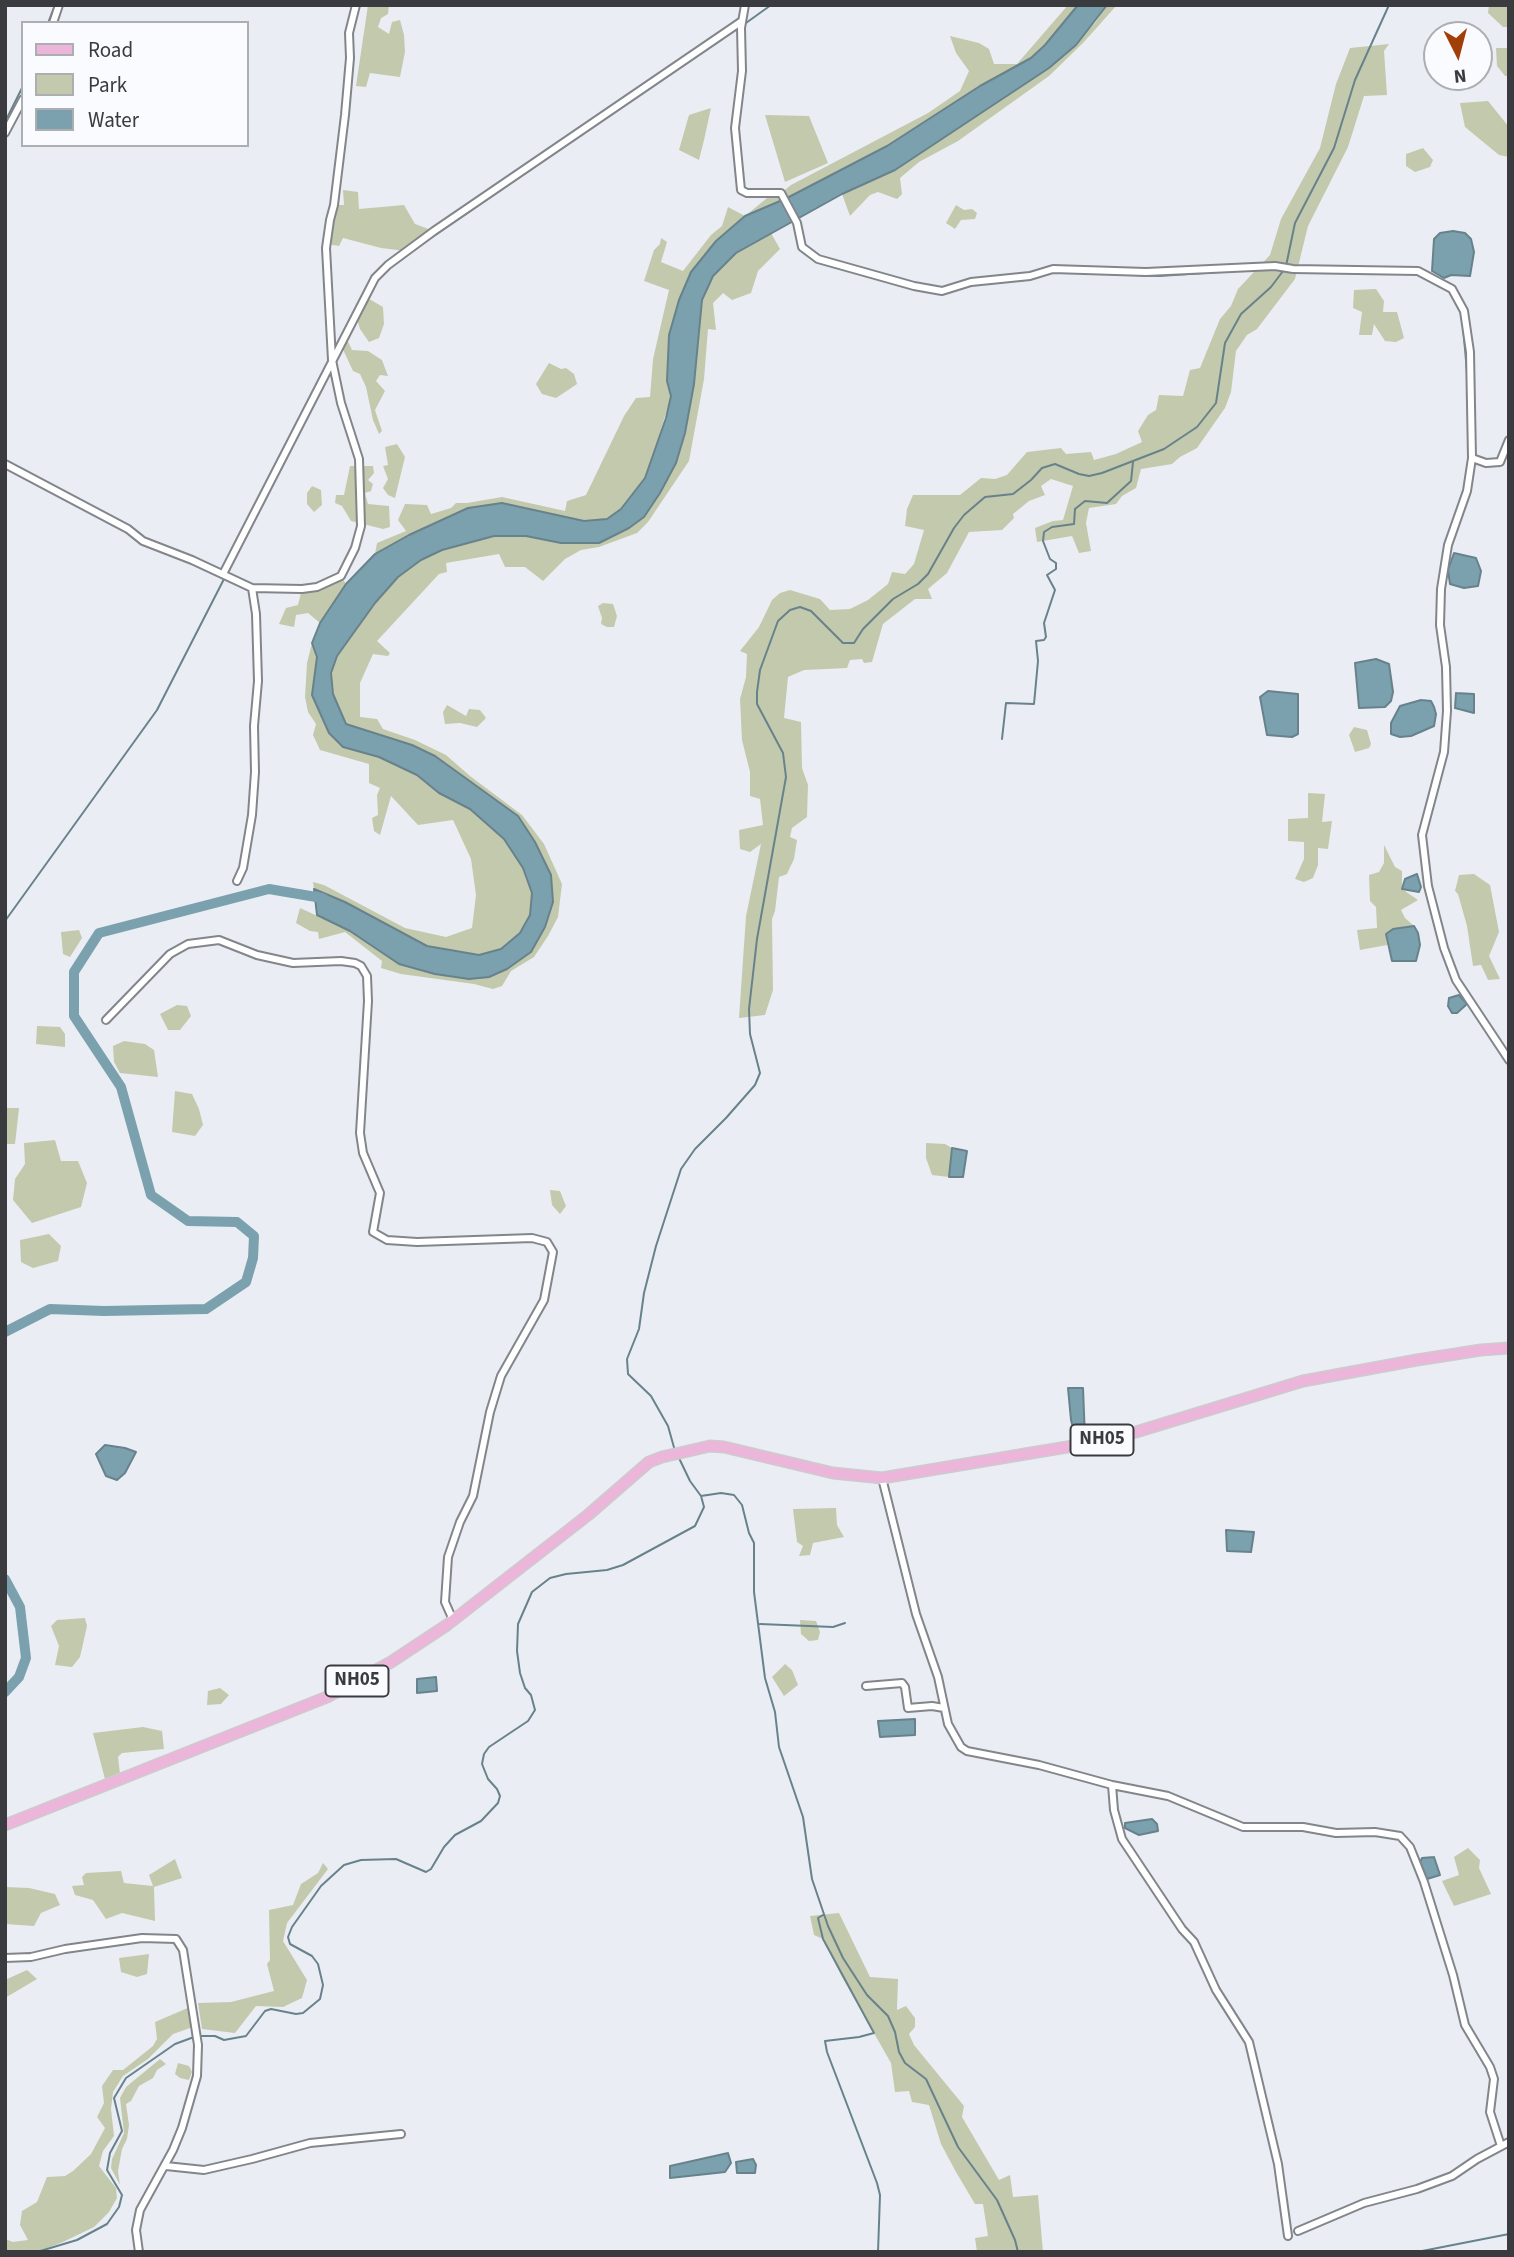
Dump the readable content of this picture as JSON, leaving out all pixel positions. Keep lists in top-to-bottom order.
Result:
{
  "streets": {
    "main road": ["NH05"]
  },
  "legend": ["Road", "Park", "Water"],
  "north": "bottom"
}
